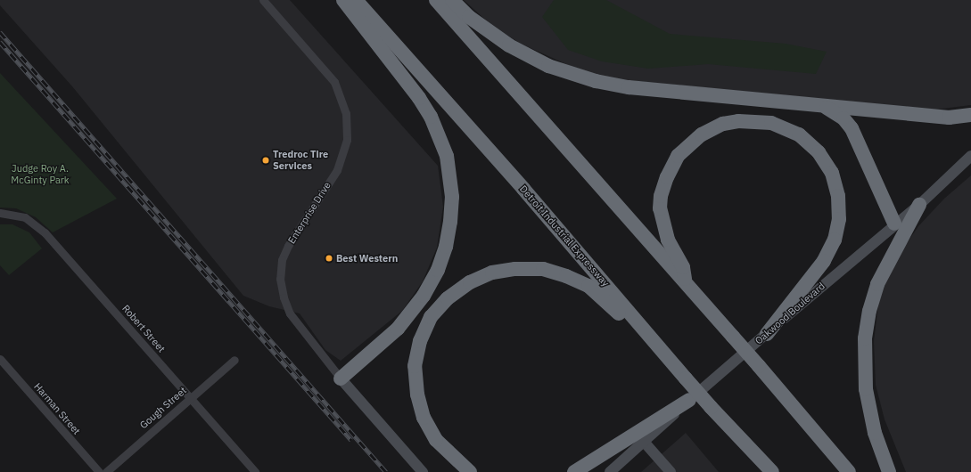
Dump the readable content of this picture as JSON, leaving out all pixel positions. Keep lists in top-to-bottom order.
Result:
{
  "streets": {
    "highway": ["Detroit Industrial Expressway"],
    "main road": ["Enterprise Drive", "Oakwood Boulevard"],
    "street": ["Robert Street", "Gough Street", "Harman Street"]
  },
  "crossings": [
    ["Robert Street", "Gough Street"]
  ],
  "parks": ["Judge Roy A. McGinty Park"],
  "places": ["Tredroc Tire Services", "Best Western"]
}
